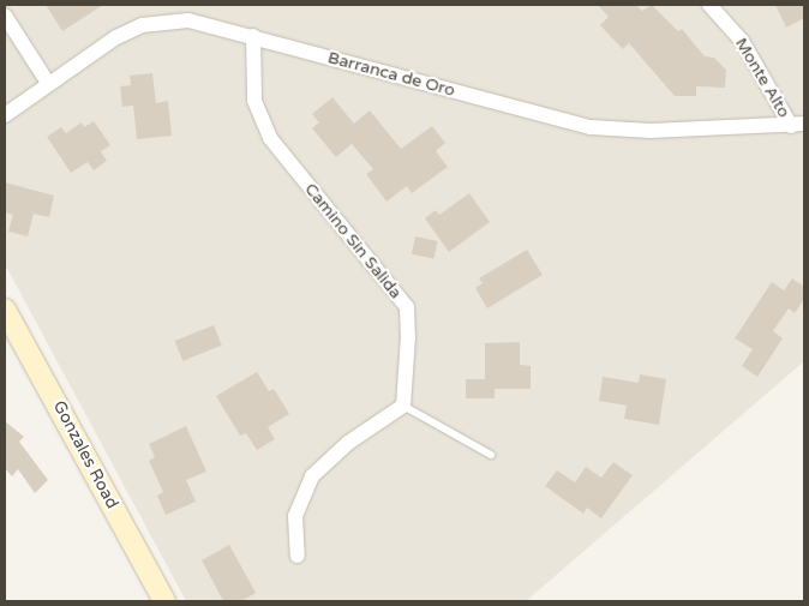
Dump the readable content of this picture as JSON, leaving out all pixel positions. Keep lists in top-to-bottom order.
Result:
{
  "streets": {
    "street": [
      "Barranca de Oro",
      "Monte Alto",
      "Camino Sin Salida",
      "Gonzales Road"
    ]
  },
  "crossings": [
    ["Barranca de Oro", "Monte Alto"],
    ["Barranca de Oro", "Camino Sin Salida"]
  ]
}
